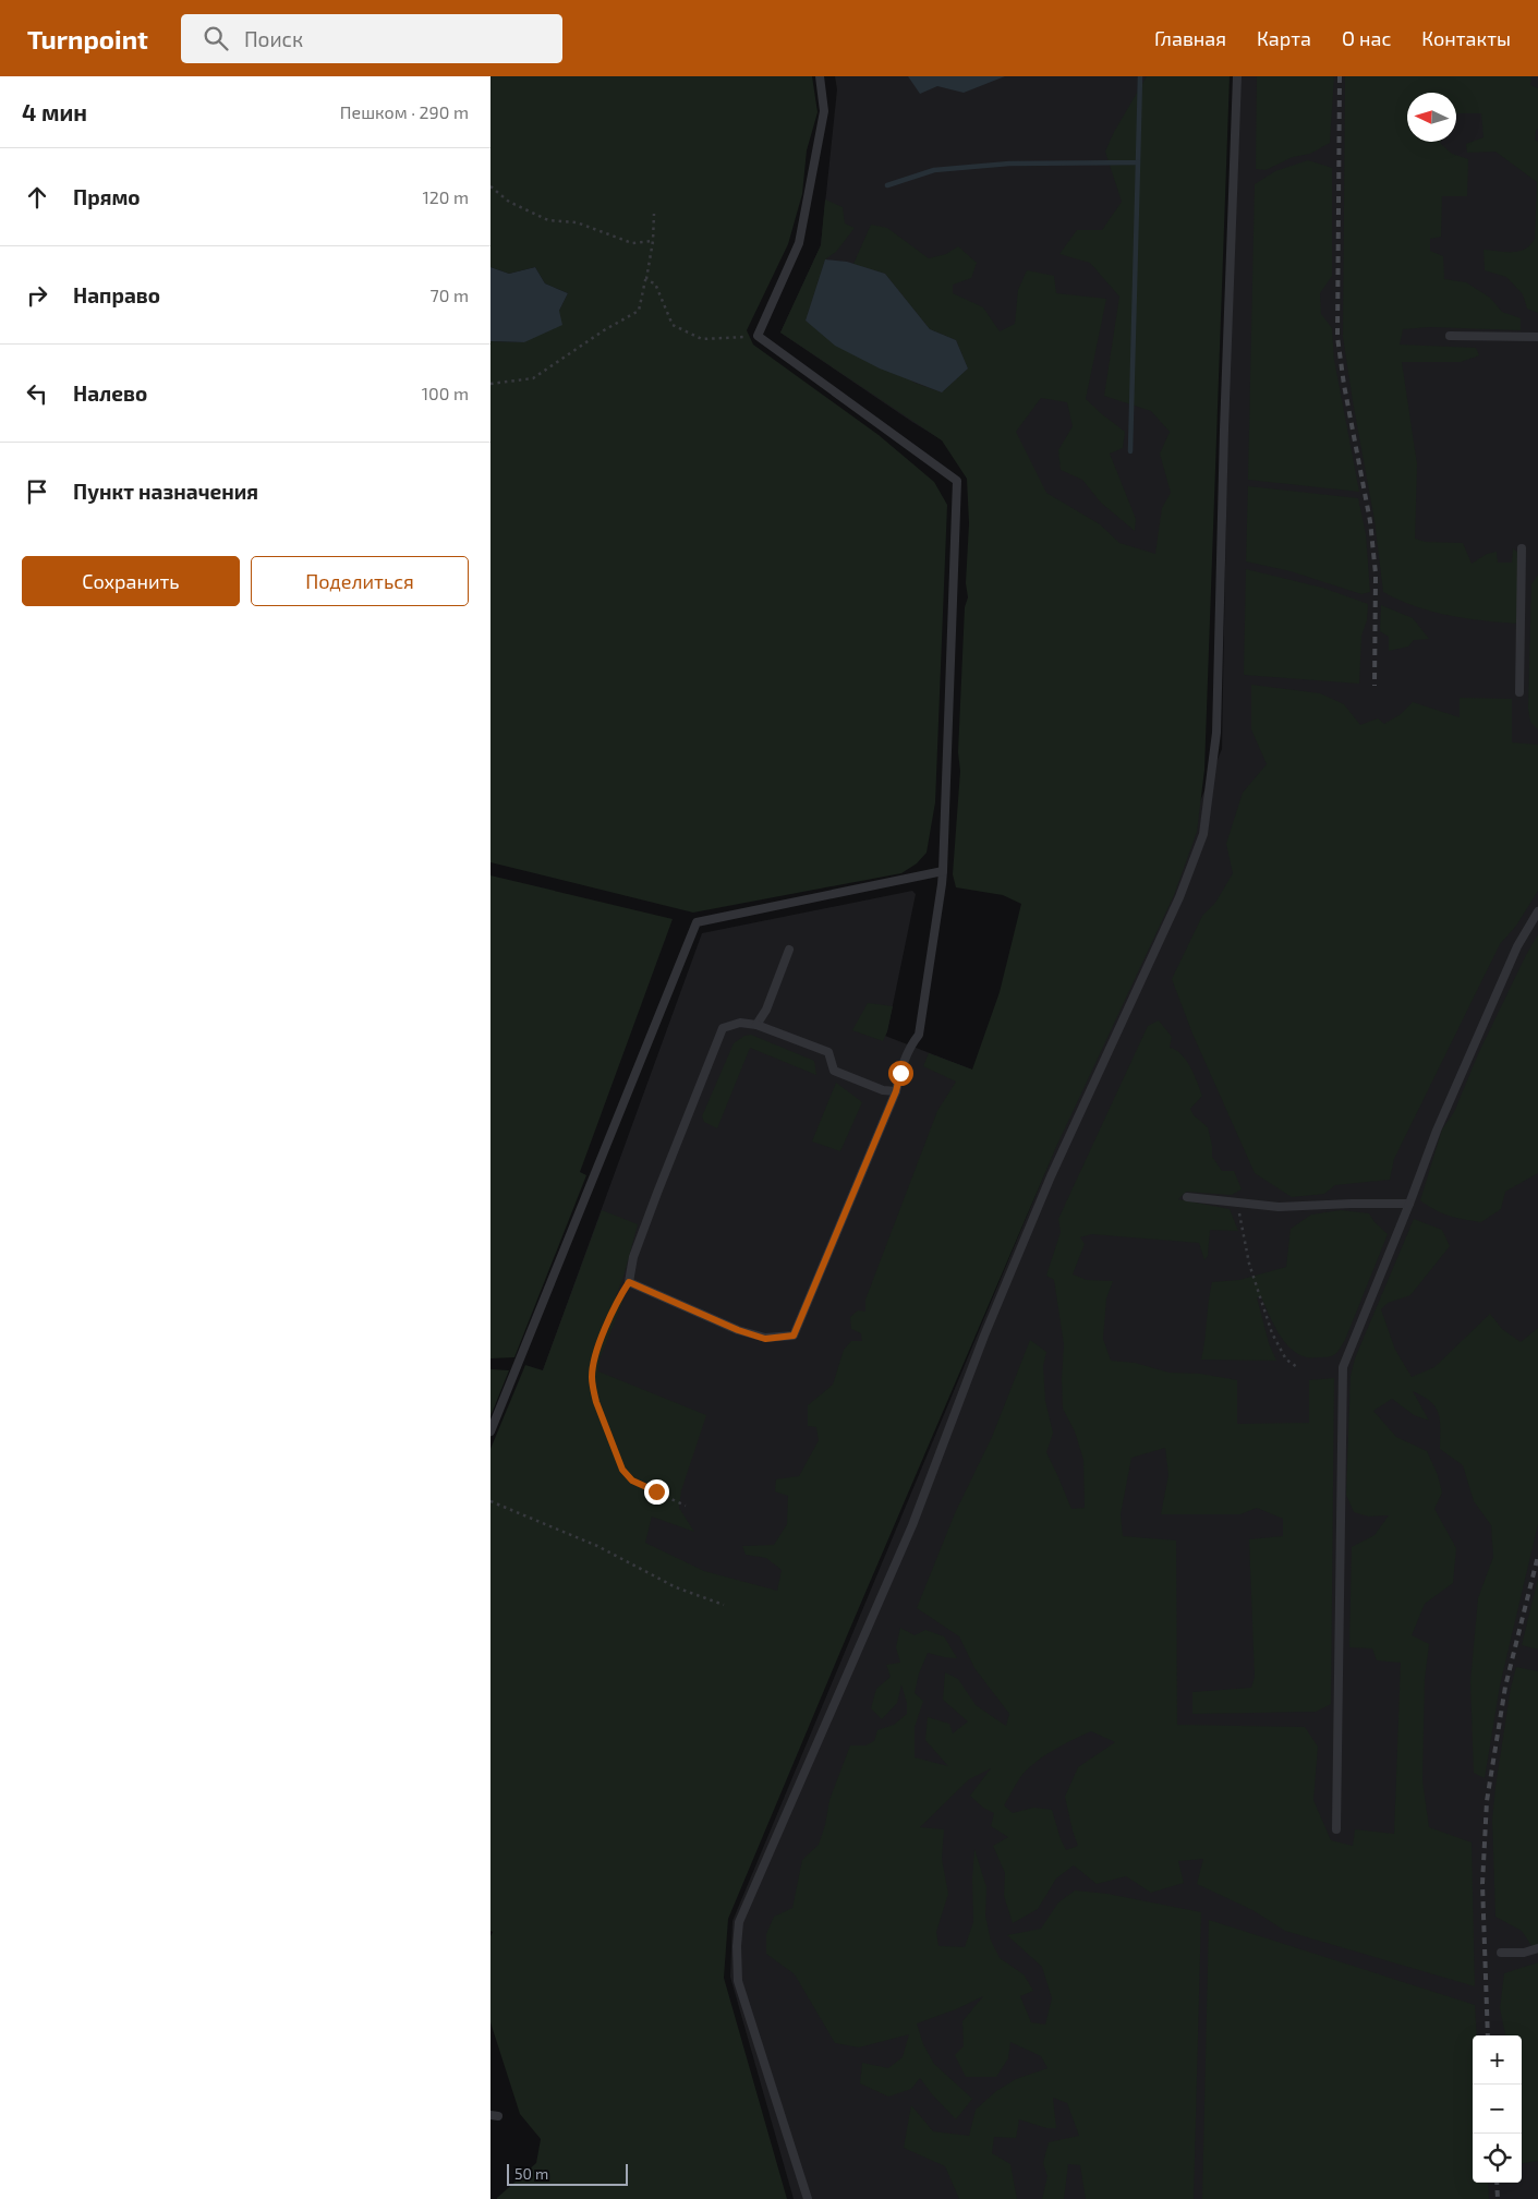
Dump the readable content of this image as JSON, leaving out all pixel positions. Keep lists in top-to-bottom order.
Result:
{
  "scale_bar": "50 m",
  "north": "left",
  "page": {
    "header": "Turnpoint",
    "search": "Поиск",
    "nav": [
      "Главная",
      "Карта",
      "О нас",
      "Контакты"
    ],
    "heading": ["4 мин", "Пешком · 290 m"],
    "list": [
      ["Прямо", "120 m"],
      ["Направо", "70 m"],
      ["Налево", "100 m"],
      "Пункт назначения"
    ],
    "buttons": ["Сохранить", "Поделиться"],
    "map_buttons": ["+", "−"],
    "scale": "50 m"
  }
}
